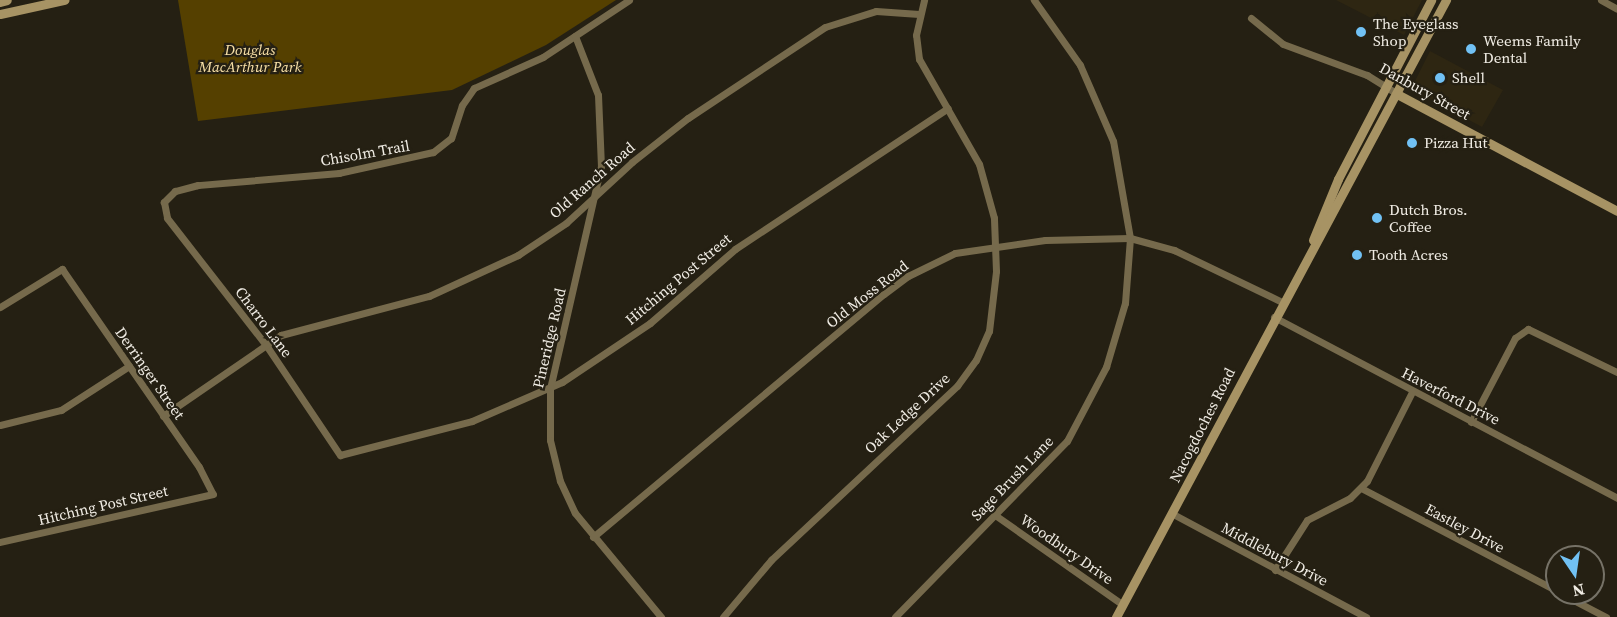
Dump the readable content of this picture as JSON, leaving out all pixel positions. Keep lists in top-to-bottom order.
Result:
{
  "streets": {
    "main road": ["Danbury Street", "Nacogdoches Road"],
    "street": [
      "Chisolm Trail",
      "Old Ranch Road",
      "Hitching Post Street",
      "Old Moss Road",
      "Charro Lane",
      "Pineridge Road",
      "Derringer Street",
      "Haverford Drive",
      "Oak Ledge Drive",
      "Sage Brush Lane",
      "Eastley Drive",
      "Woodbury Drive",
      "Middlebury Drive"
    ]
  },
  "crossings": [
    ["Danbury Street", "Nacogdoches Road"],
    ["Chisolm Trail", "Charro Lane"],
    ["Chisolm Trail", "Pineridge Road"],
    ["Old Ranch Road", "Charro Lane"],
    ["Old Ranch Road", "Pineridge Road"],
    ["Old Ranch Road", "Derringer Street"],
    ["Old Ranch Road", "Oak Ledge Drive"],
    ["Hitching Post Street", "Charro Lane"],
    ["Hitching Post Street", "Pineridge Road"],
    ["Hitching Post Street", "Derringer Street"],
    ["Hitching Post Street", "Oak Ledge Drive"],
    ["Old Moss Road", "Pineridge Road"],
    ["Old Moss Road", "Oak Ledge Drive"],
    ["Old Moss Road", "Nacogdoches Road"],
    ["Old Moss Road", "Sage Brush Lane"],
    ["Haverford Drive", "Nacogdoches Road"],
    ["Nacogdoches Road", "Woodbury Drive"],
    ["Nacogdoches Road", "Middlebury Drive"],
    ["Sage Brush Lane", "Woodbury Drive"]
  ],
  "parks": ["Douglas MacArthur Park"],
  "places": [
    "The Eyeglass Shop",
    "Weems Family Dental",
    "Shell",
    "Pizza Hut",
    "Dutch Bros. Coffee",
    "Tooth Acres"
  ],
  "north": "bottom"
}
